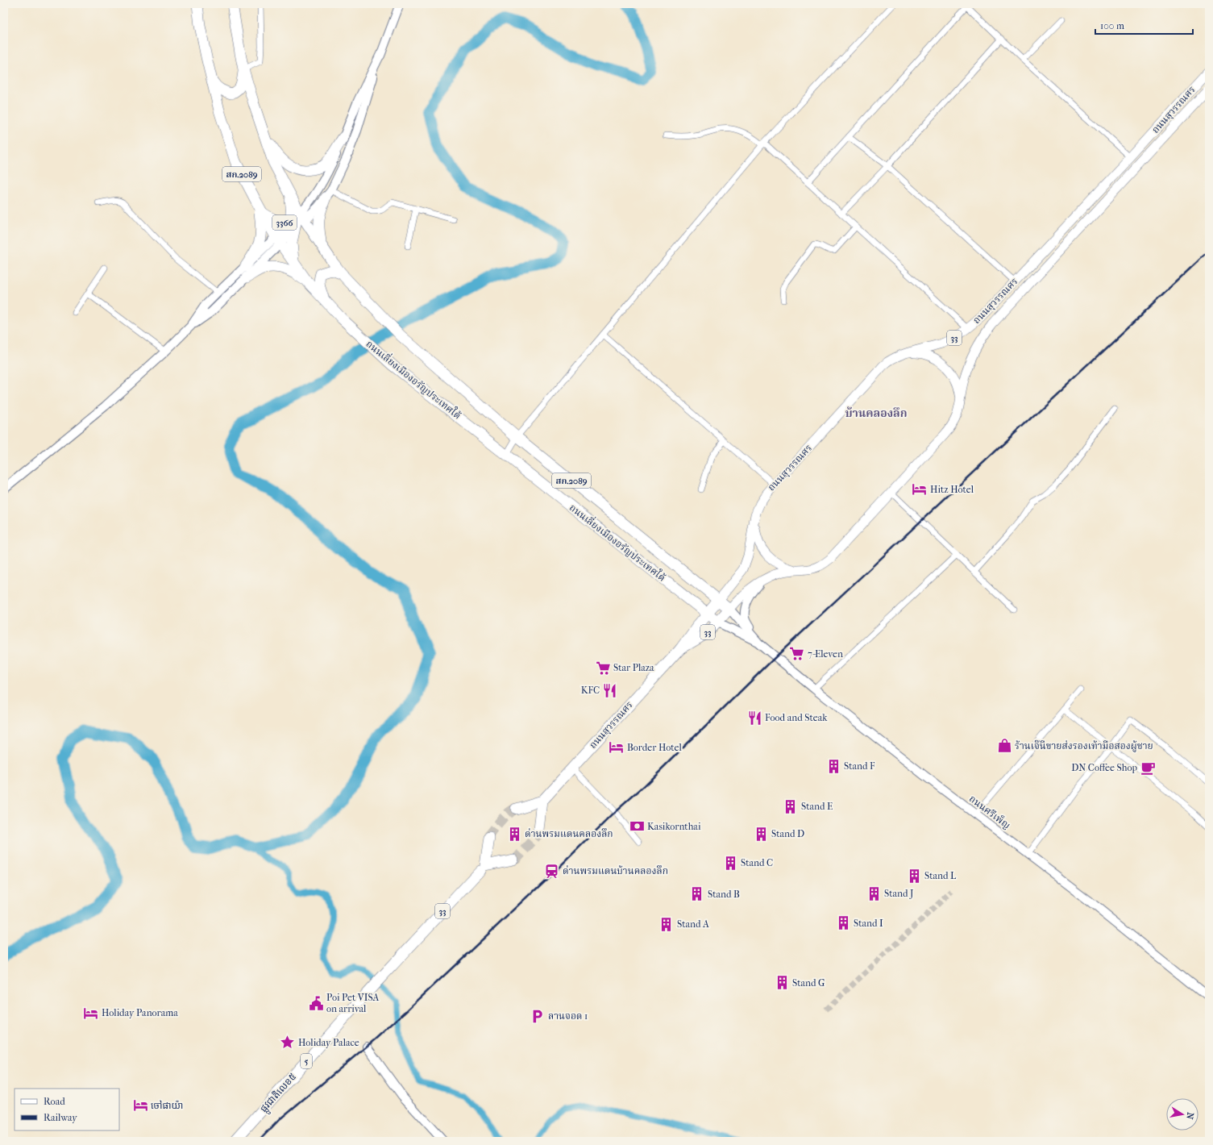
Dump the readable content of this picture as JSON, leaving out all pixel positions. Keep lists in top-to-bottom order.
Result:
{
  "streets": {
    "highway": [
      "ถนนสุวรรณศร",
      "สก.2089",
      "3366",
      "33",
      "ถนนเลี่ยงเมืองอรัญประเทศใต้",
      "5",
      "ផ្លូវជាតិលេខ៥"
    ],
    "main road": ["ถนนศรีเพ็ญ"]
  },
  "crossings": [
    ["ถนนสุวรรณศร", "ถนนเลี่ยงเมืองอรัญประเทศใต้"],
    ["ถนนสุวรรณศร", "ถนนศรีเพ็ญ"],
    ["3366", "ถนนเลี่ยงเมืองอรัญประเทศใต้"],
    ["ถนนเลี่ยงเมืองอรัญประเทศใต้", "ถนนศรีเพ็ญ"]
  ],
  "districts": ["บ้านคลองลึก"],
  "places": {
    "hotel": [
      "Hitz Hotel",
      "Border Hotel",
      "Holiday Panorama",
      "ចៅផាយ៉ា"
    ],
    "supermarket": ["7-Eleven", "Star Plaza"],
    "restaurant": ["KFC", "Food and Steak"],
    "shop": ["ร้านเจ๊นีขายส่งรองเท้ามือสองผู้ชาย"],
    "building": [
      "Stand F",
      "Stand E",
      "ด่านพรมแดนคลองลึก",
      "Stand D",
      "Stand C",
      "Stand L",
      "Stand J",
      "Stand B",
      "Stand I",
      "Stand A",
      "Stand G"
    ],
    "cafe": ["DN Coffee Shop"],
    "bank": ["Kasikornthai"],
    "station": ["ด่านพรมแดนบ้านคลองลึก"],
    "public building": ["Poi Pet VISA on arrival"],
    "parking": ["ลานจอด 1"],
    "place": ["Holiday Palace"]
  },
  "legend": ["Road", "Railway"],
  "scale_bar": "100 m",
  "north": "right"
}
